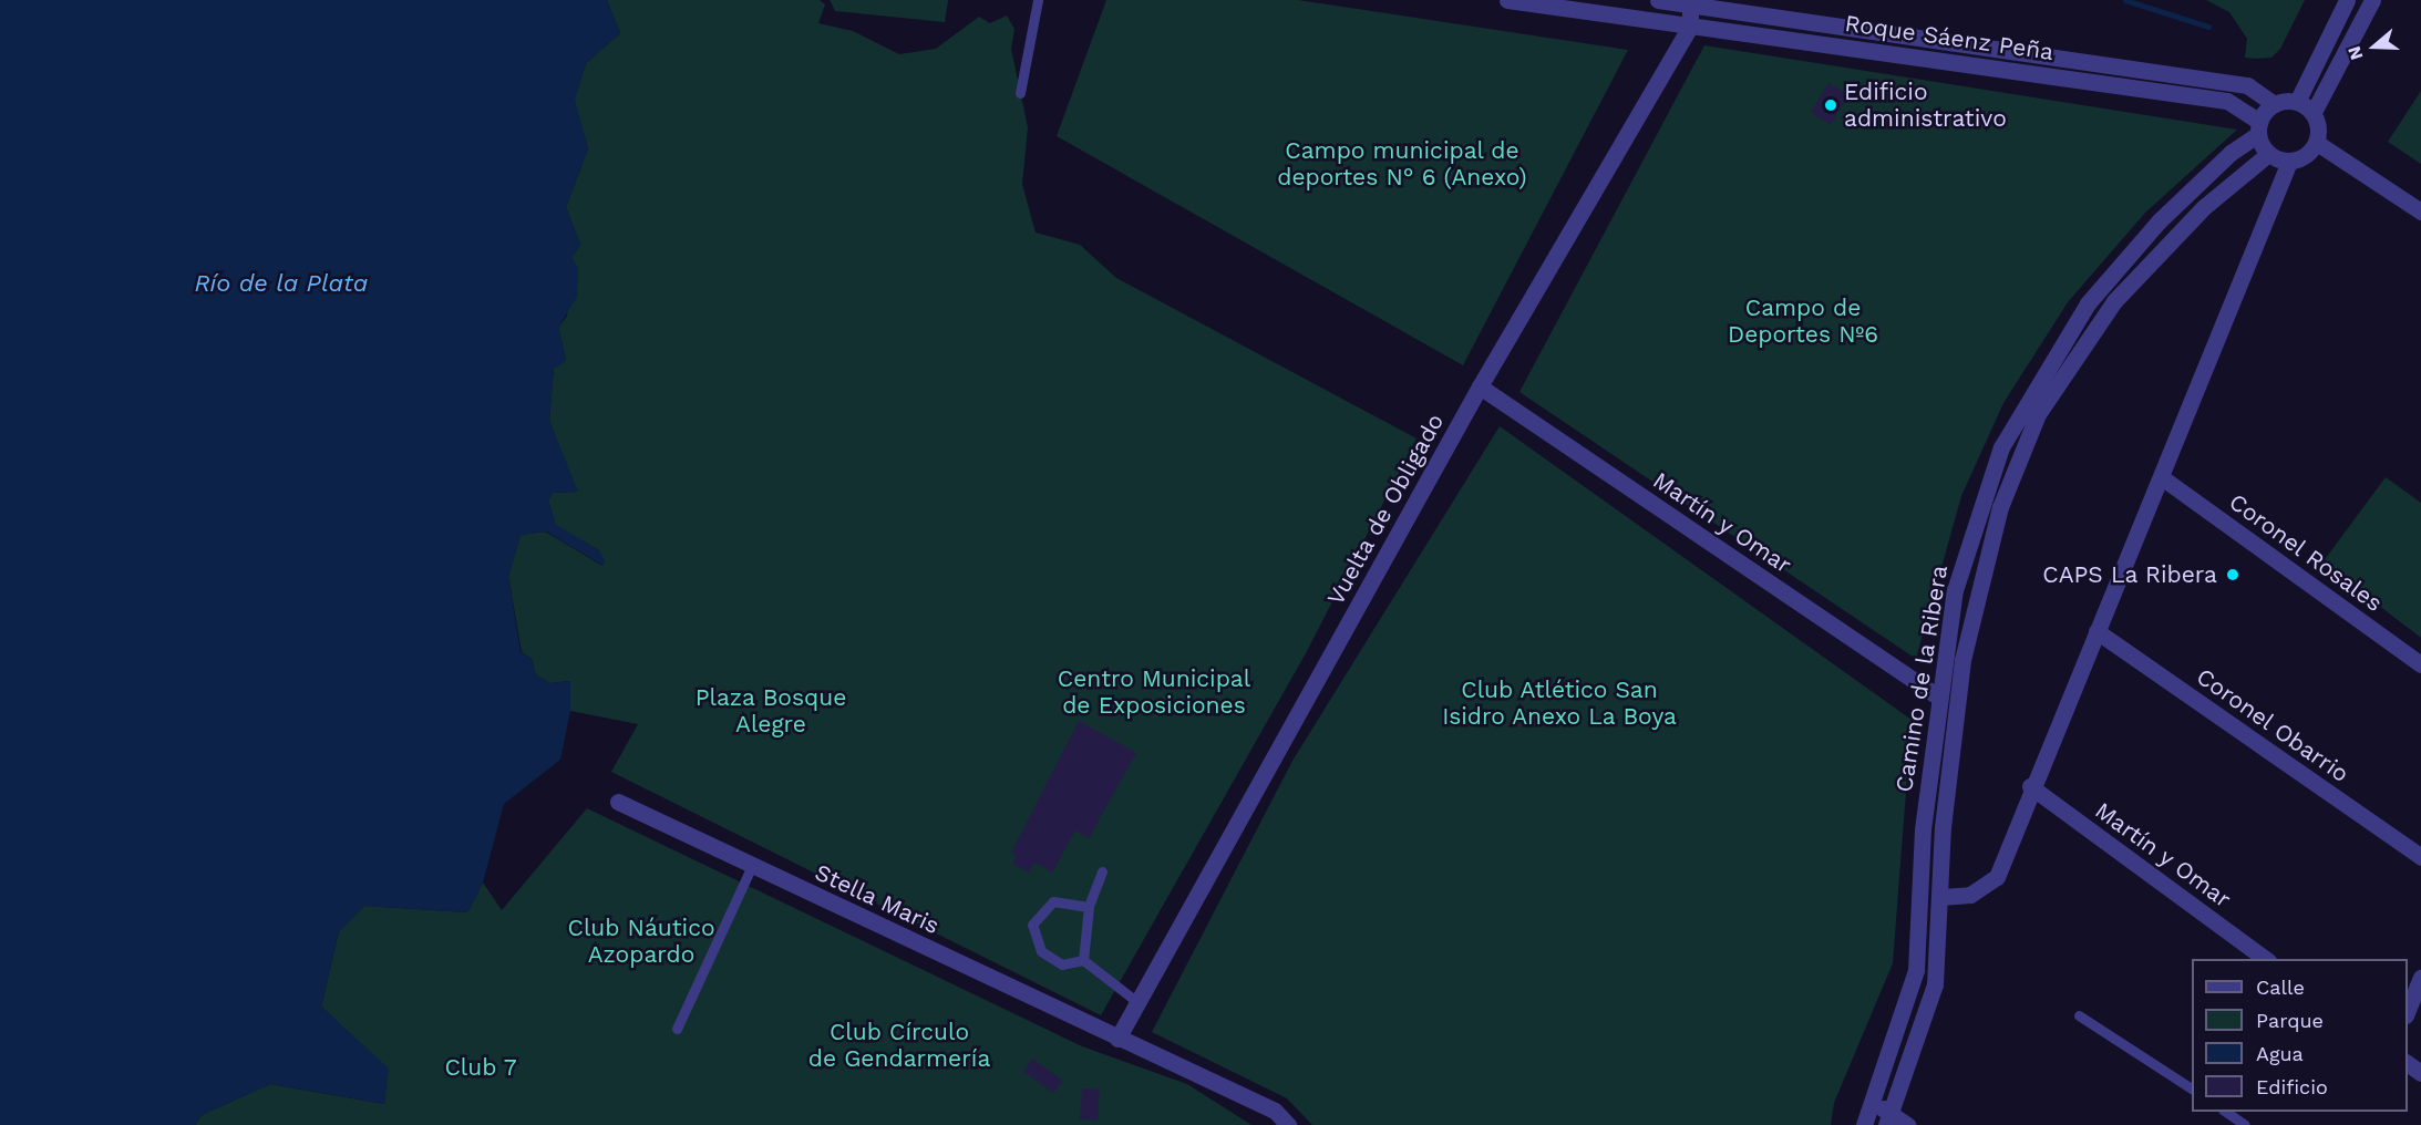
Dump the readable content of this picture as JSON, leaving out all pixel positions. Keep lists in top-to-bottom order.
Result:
{
  "streets": {
    "street": [
      "Roque Sáenz Peña",
      "Vuelta de Obligado",
      "Martín y Omar",
      "Coronel Rosales",
      "Camino de la Ribera",
      "Coronel Obarrio",
      "Stella Maris"
    ]
  },
  "crossings": [
    ["Roque Sáenz Peña", "Vuelta de Obligado"],
    ["Roque Sáenz Peña", "Camino de la Ribera"],
    ["Vuelta de Obligado", "Martín y Omar"],
    ["Vuelta de Obligado", "Stella Maris"],
    ["Martín y Omar", "Camino de la Ribera"]
  ],
  "water": ["Río de la Plata"],
  "parks": [
    "Campo municipal de deportes N° 6 (Anexo)",
    "Campo de Deportes Nº6",
    "Centro Municipal de Exposiciones",
    "Club Atlético San Isidro Anexo La Boya",
    "Plaza Bosque Alegre",
    "Club Náutico Azopardo",
    "Club Círculo de Gendarmería",
    "Club 7"
  ],
  "places": ["Edificio administrativo", "CAPS La Ribera"],
  "legend": [
    "Calle",
    "Parque",
    "Agua",
    "Edificio"
  ],
  "north": "left"
}
